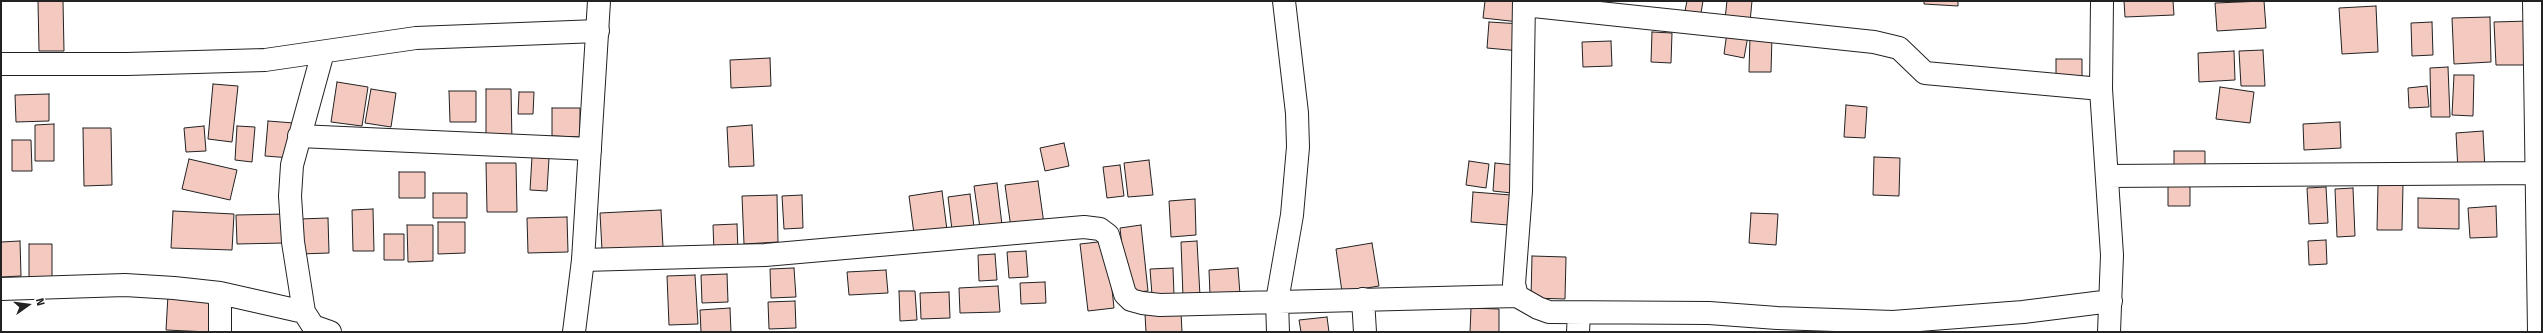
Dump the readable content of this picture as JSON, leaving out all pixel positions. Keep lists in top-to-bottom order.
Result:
{
  "north": "right"
}
